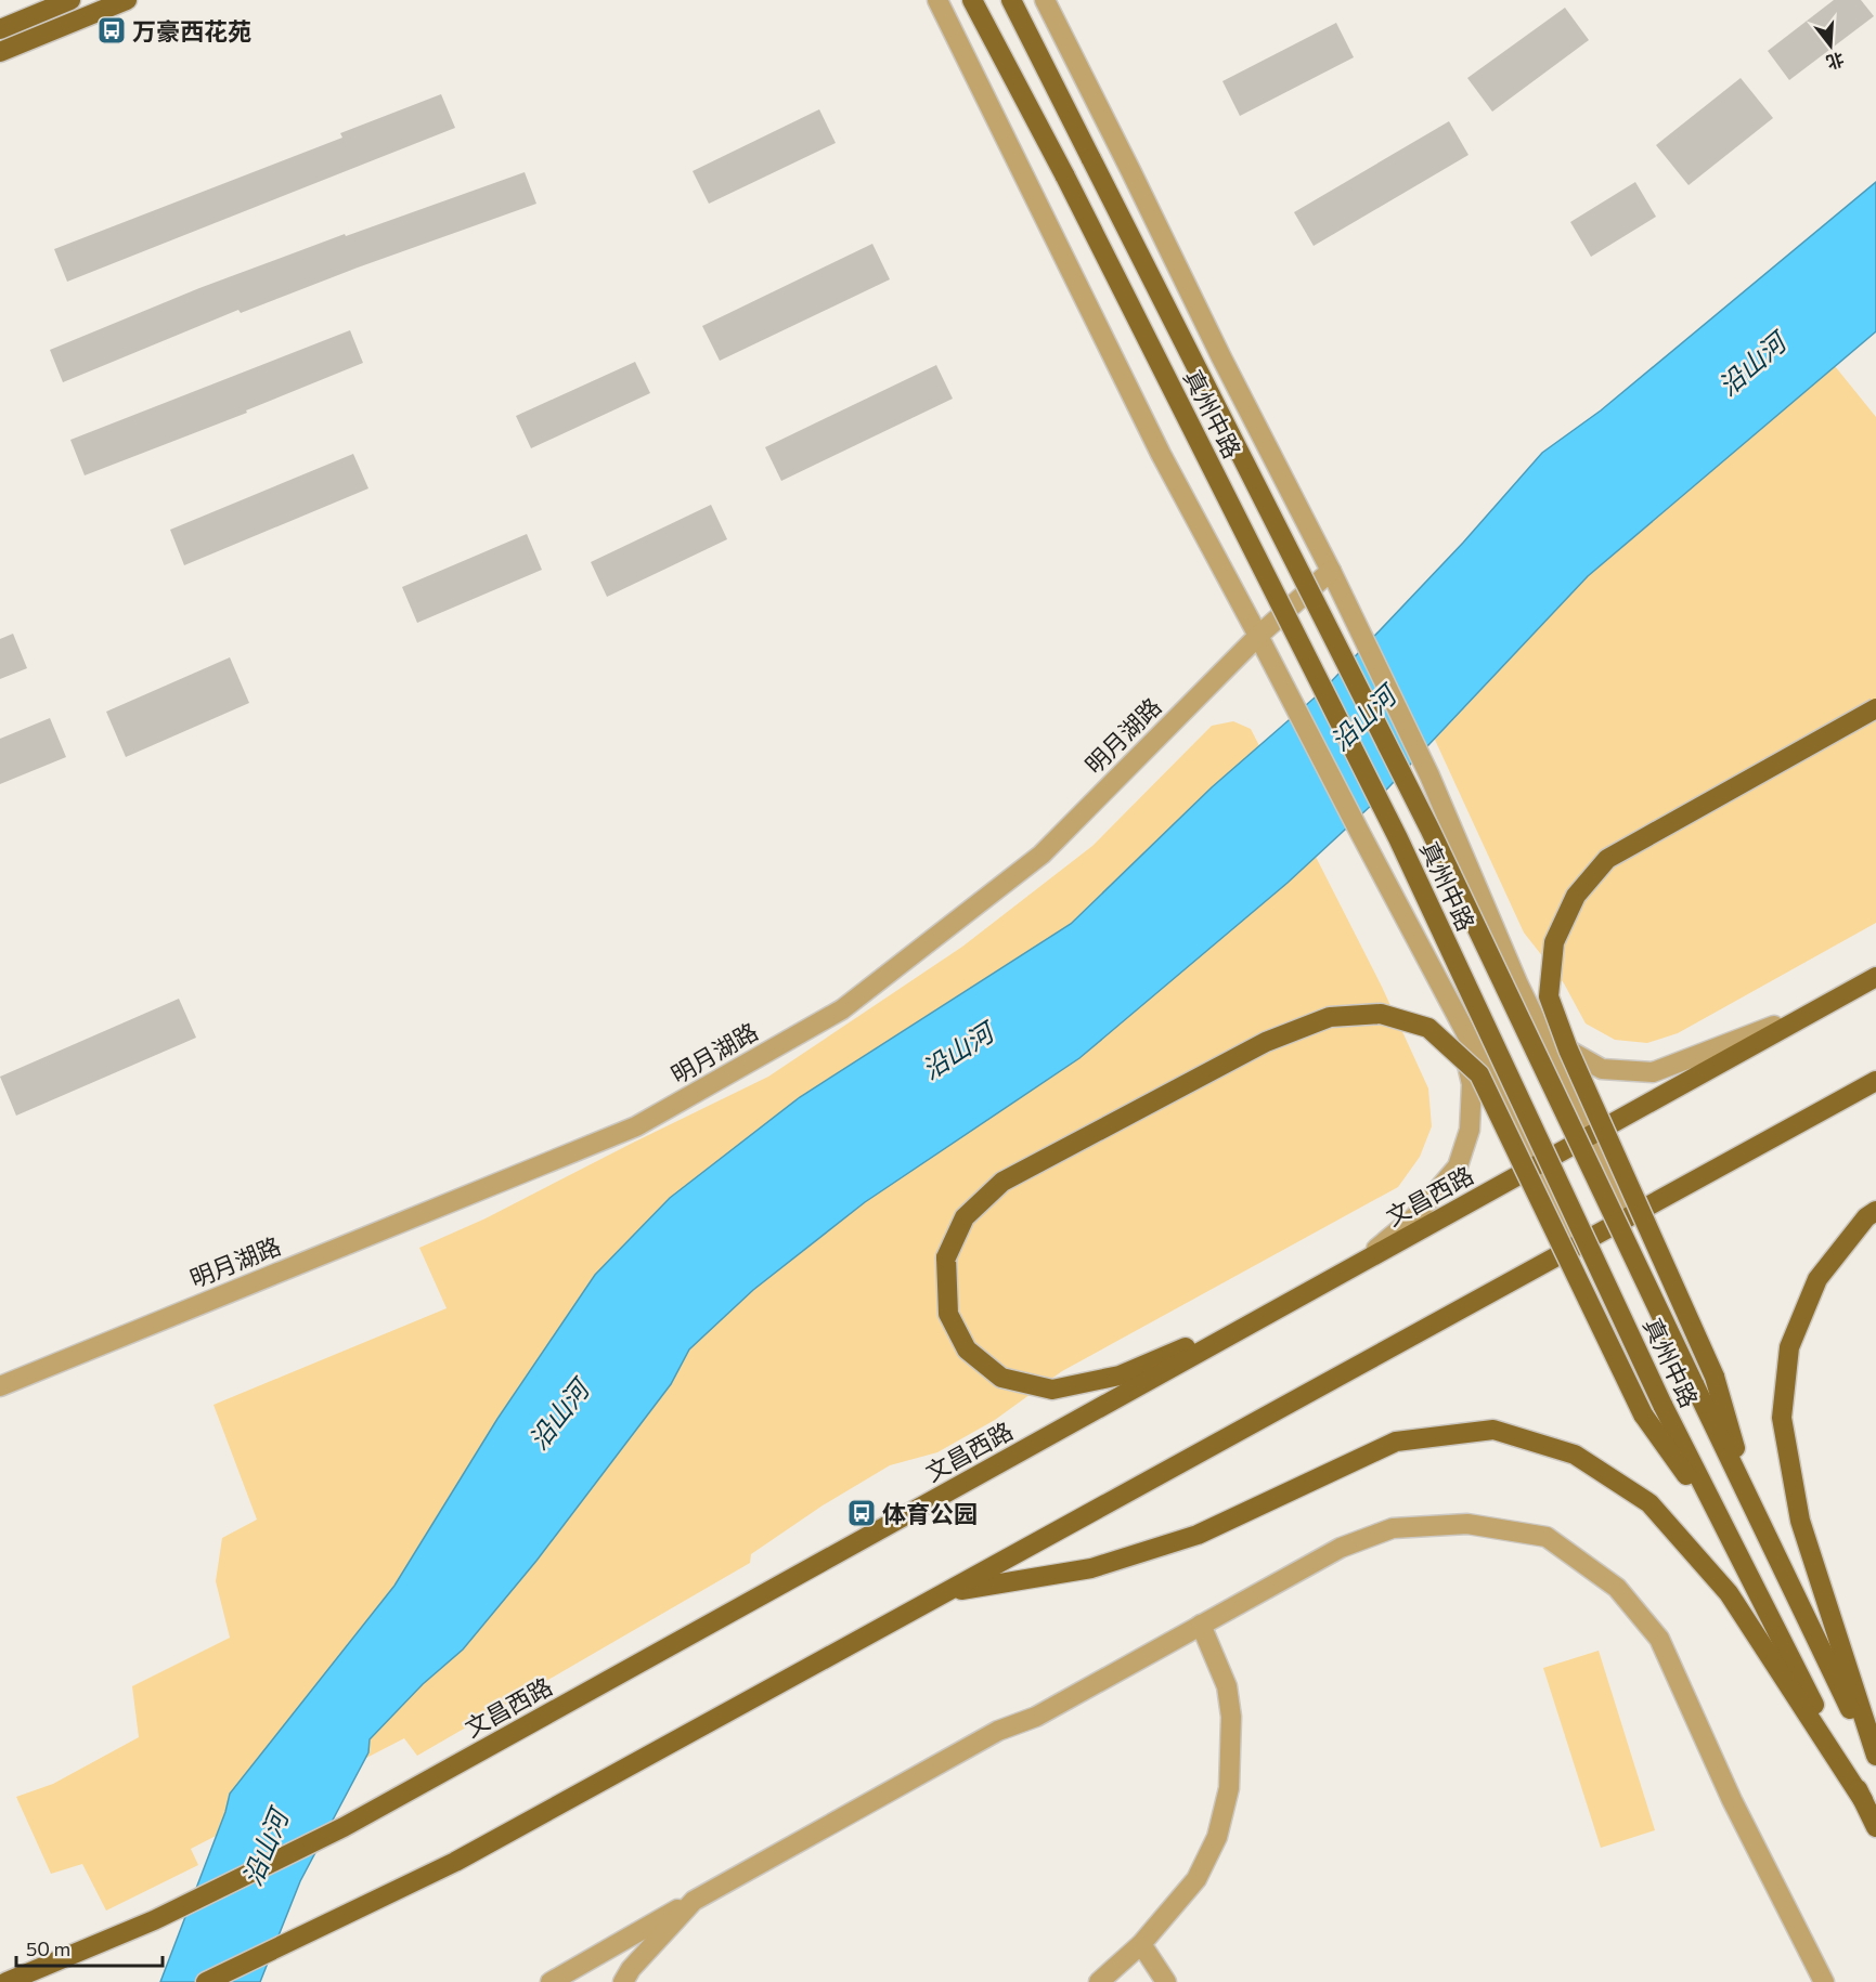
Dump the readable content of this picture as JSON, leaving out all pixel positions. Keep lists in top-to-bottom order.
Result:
{
  "streets": {
    "main road": ["真州中路", "文昌西路"],
    "street": ["明月湖路"]
  },
  "crossings": [
    ["真州中路", "明月湖路"],
    ["真州中路", "文昌西路"]
  ],
  "water": ["沿山河"],
  "places": {
    "bus stop": ["万豪西花苑", "体育公园"]
  },
  "scale_bar": "50 m",
  "north": "bottom"
}
